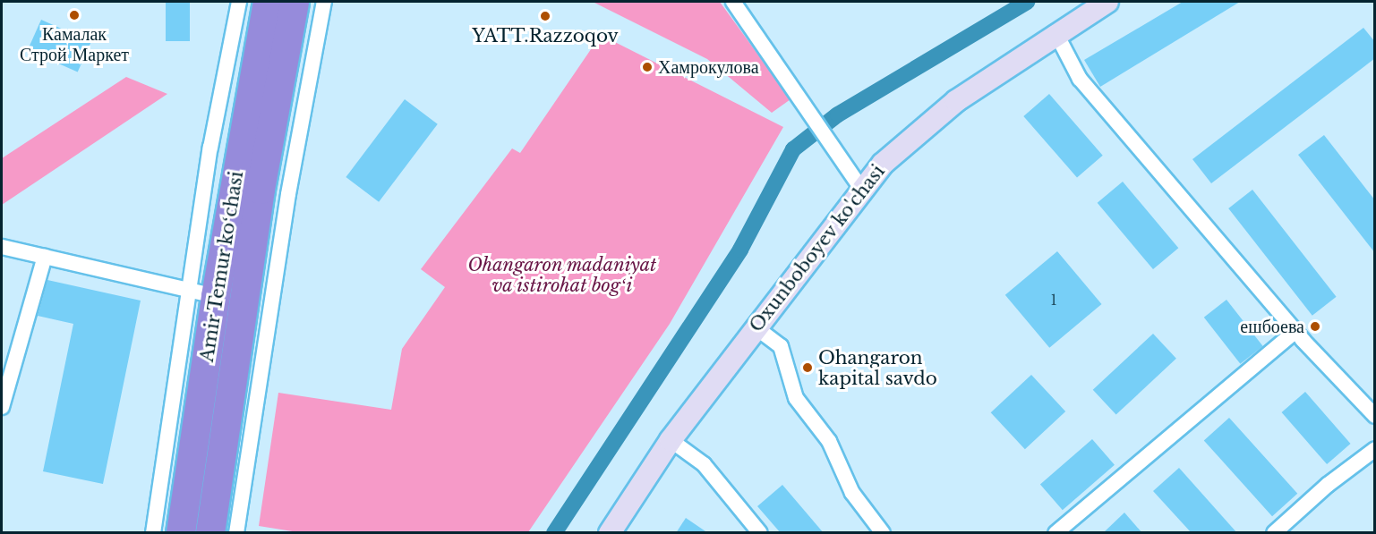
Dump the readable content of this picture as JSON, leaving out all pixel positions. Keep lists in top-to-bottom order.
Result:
{
  "streets": {
    "highway": ["Amir Temur koʻchasi"],
    "main road": ["Oxunboboyev ko'chasi"]
  },
  "parks": ["Ohangaron madaniyat va istirohat bogʻi"],
  "places": [
    "Камалак Строй Маркет",
    "YATT.Razzoqov",
    "Хамрокулова",
    "ешбоева",
    "Ohangaron kapital savdo"
  ],
  "house_numbers": ["1"]
}
